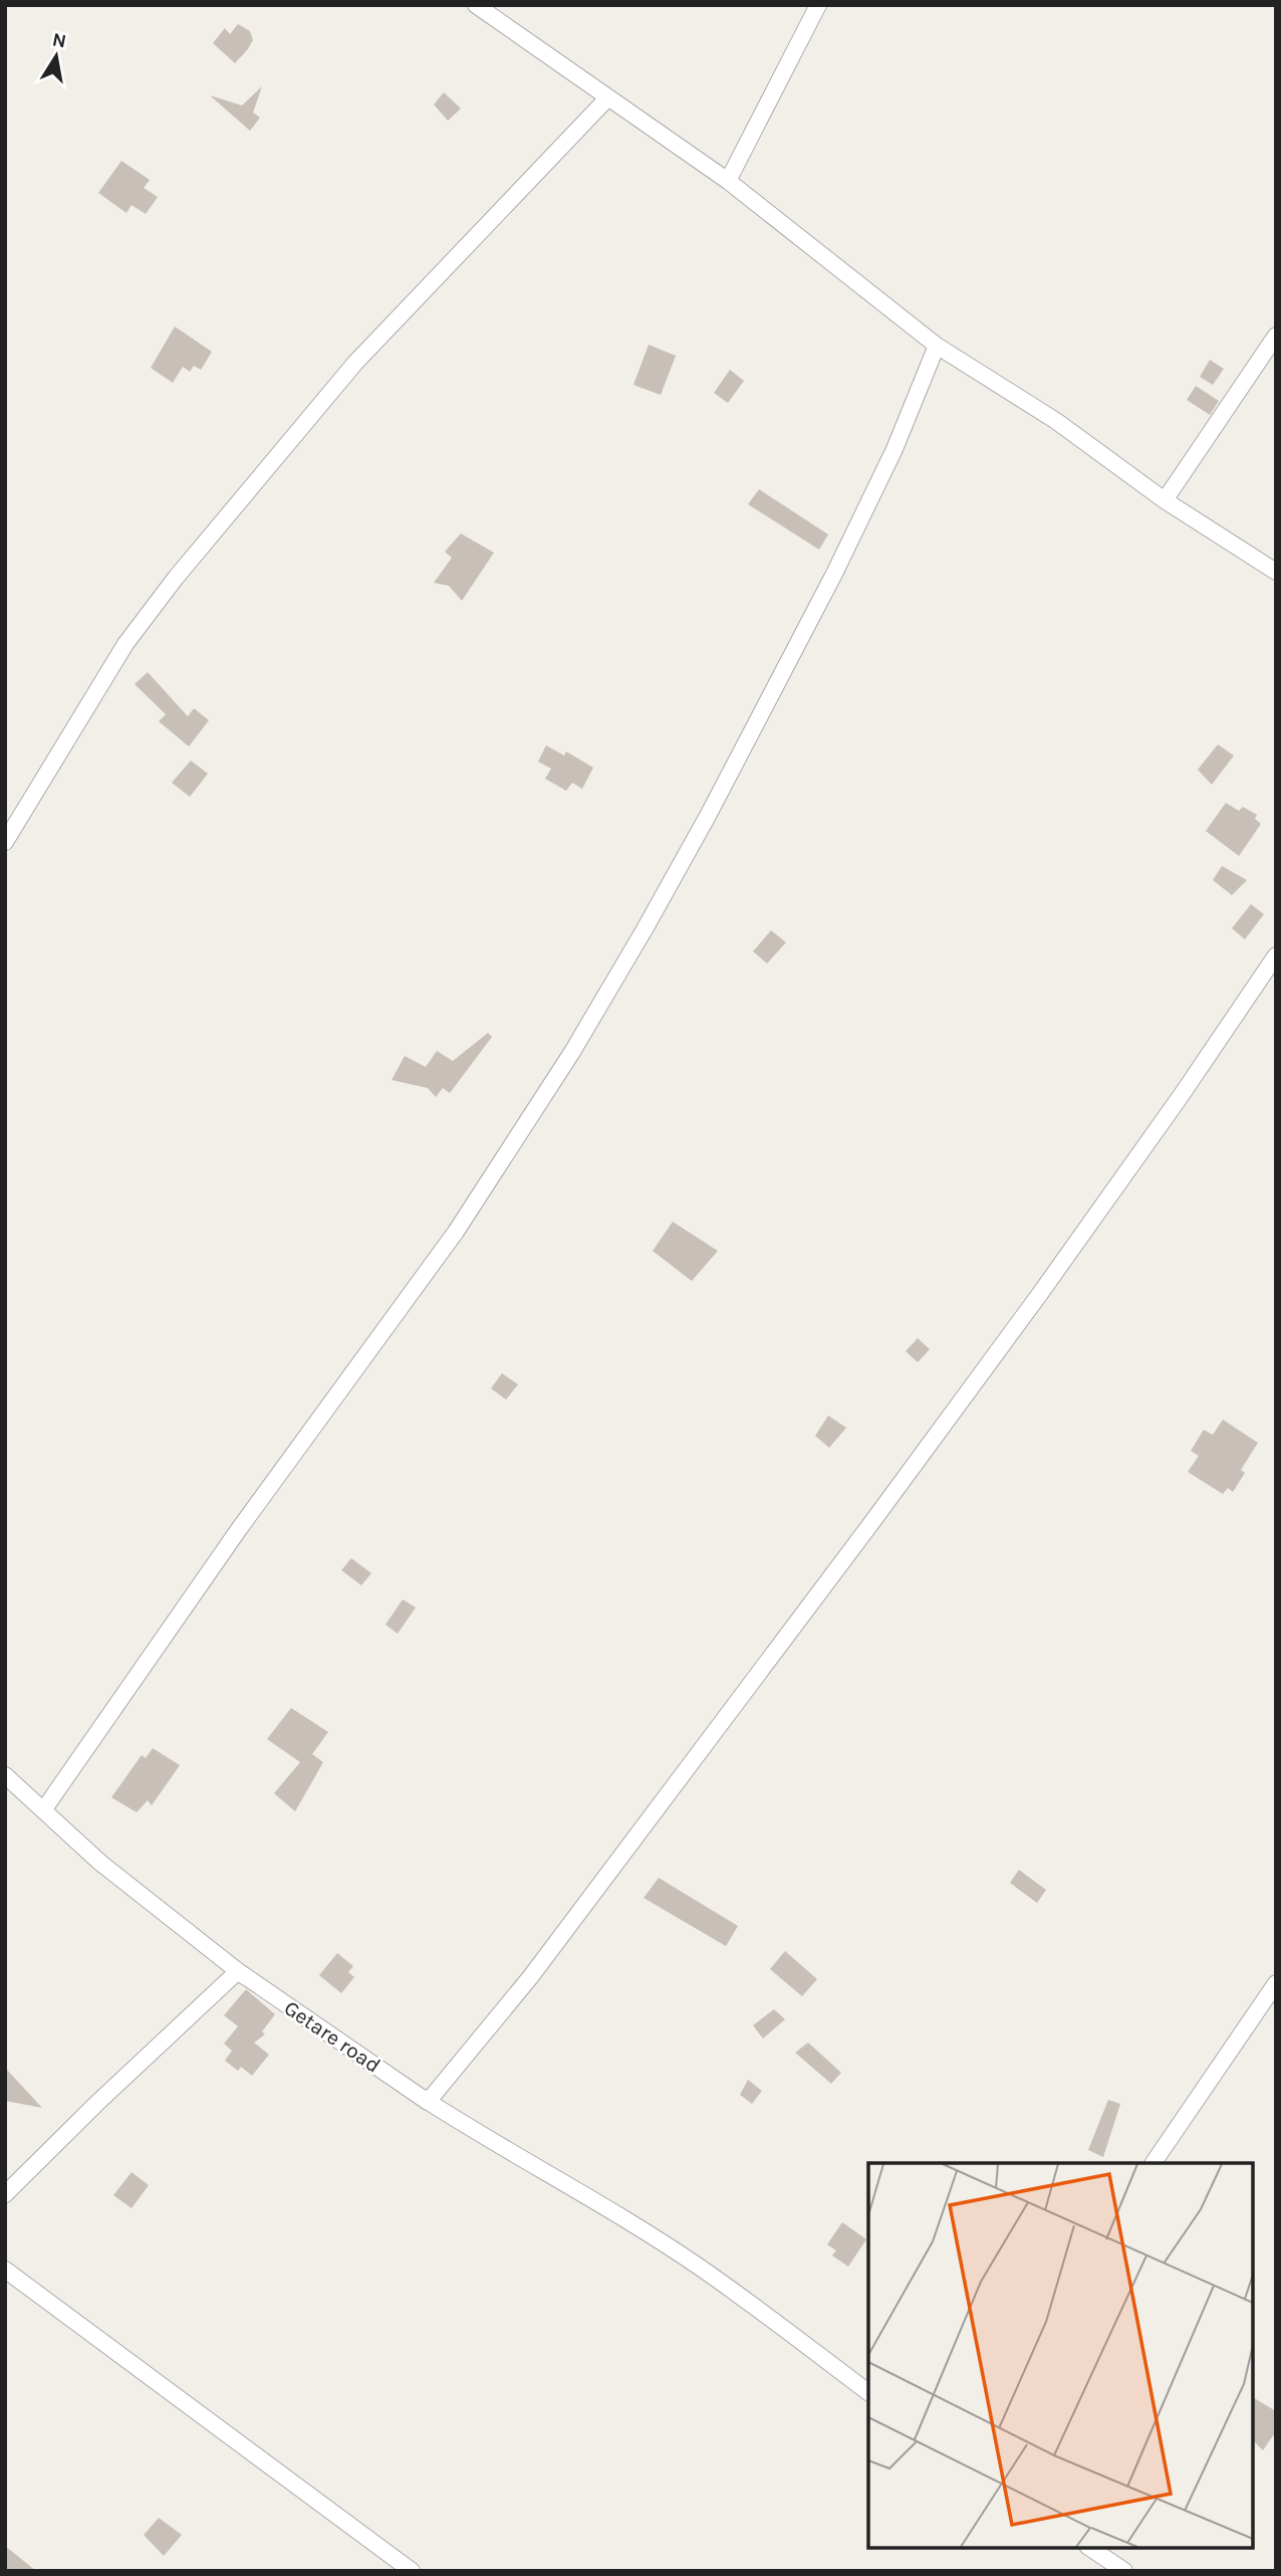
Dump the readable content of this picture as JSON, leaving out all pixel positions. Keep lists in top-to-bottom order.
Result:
{
  "north": "top"
}
